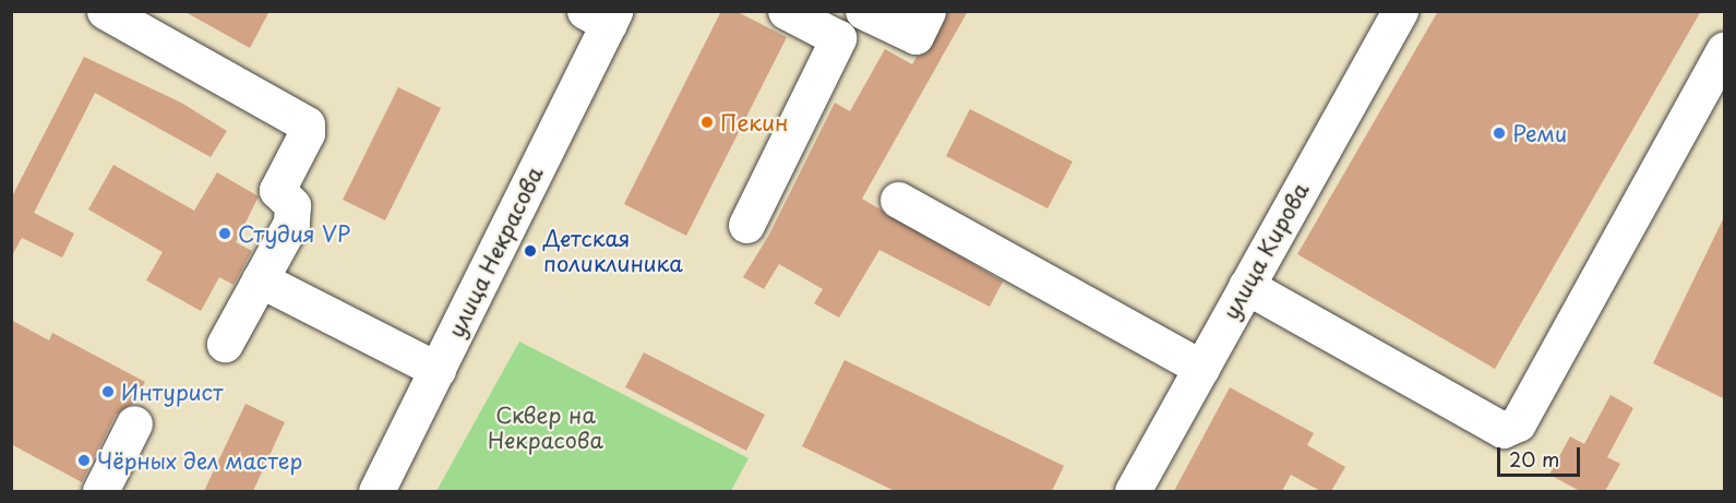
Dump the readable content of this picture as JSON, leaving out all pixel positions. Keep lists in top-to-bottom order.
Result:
{
  "streets": {
    "street": ["улица Кирова", "улица Некрасова"]
  },
  "parks": ["Сквер на Некрасова"],
  "places": [
    "Пекин",
    "Реми",
    "Студия VP",
    "Детская поликлиника",
    "Интурист",
    "Чёрных дел мастер"
  ],
  "scale_bar": "20 m"
}
